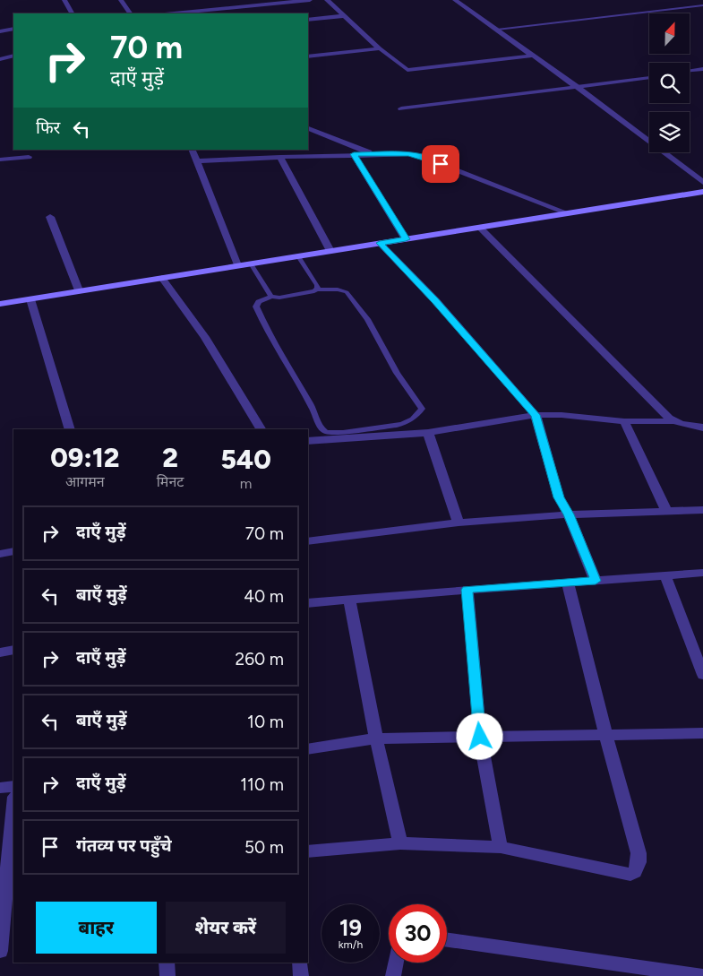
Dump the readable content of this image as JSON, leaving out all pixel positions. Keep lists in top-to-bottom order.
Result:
{
  "north": "top",
  "page": {
    "turn": ["70 m", "दाएँ मुड़ें"],
    "then": "फिर",
    "eta": [
      "09:12",
      "आगमन",
      "2",
      "मिनट",
      "540",
      "m"
    ],
    "list": [
      {
        "name": "दाएँ मुड़ें",
        "value": "70 m"
      },
      {
        "name": "बाएँ मुड़ें",
        "value": "40 m"
      },
      {
        "name": "दाएँ मुड़ें",
        "value": "260 m"
      },
      {
        "name": "बाएँ मुड़ें",
        "value": "10 m"
      },
      {
        "name": "दाएँ मुड़ें",
        "value": "110 m"
      },
      {
        "name": "गंतव्य पर पहुँचे",
        "value": "50 m"
      }
    ],
    "buttons": ["बाहर", "शेयर करें"],
    "speed": "19 km/h",
    "limit": "30"
  }
}
